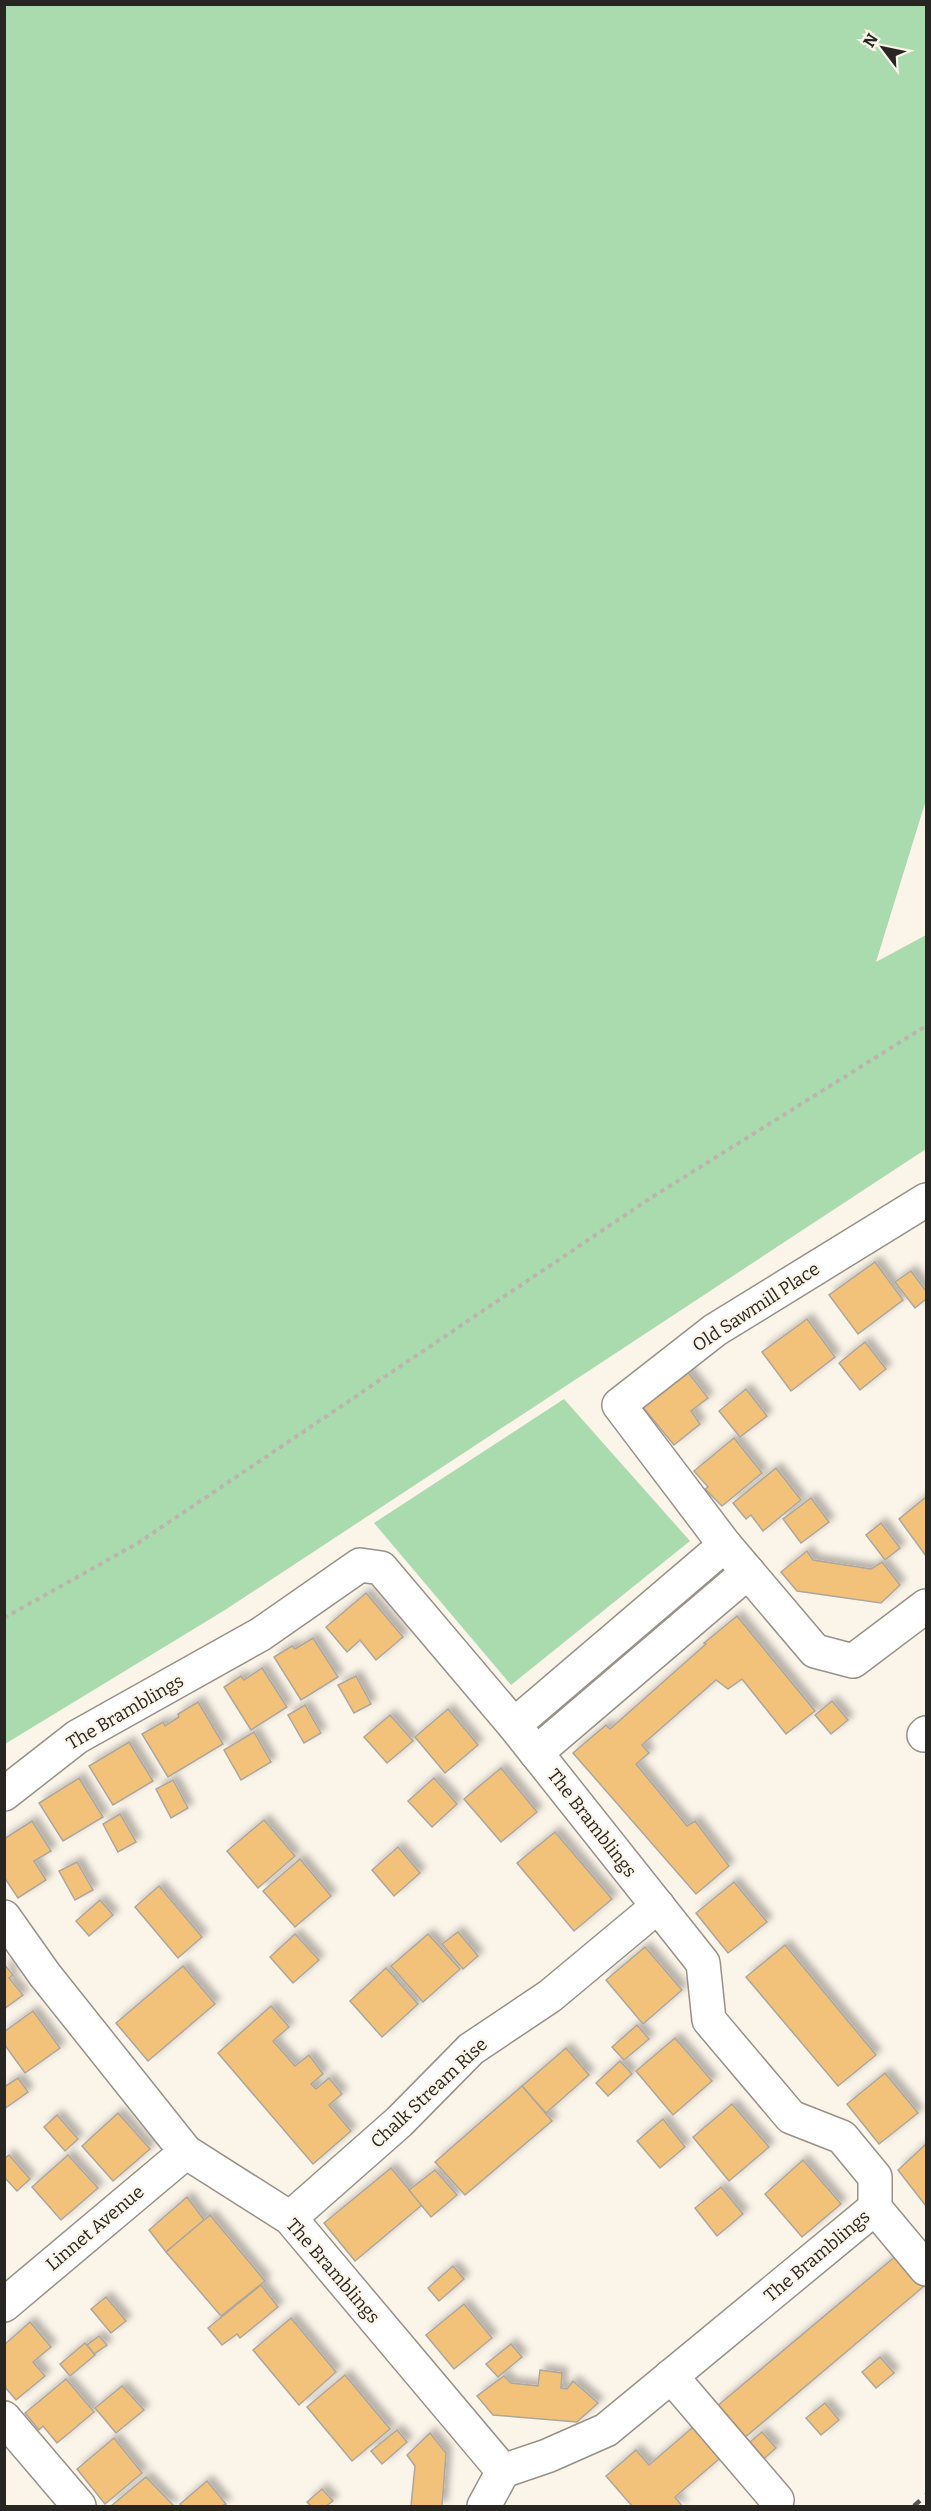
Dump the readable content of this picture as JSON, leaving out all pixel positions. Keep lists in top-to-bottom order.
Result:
{
  "streets": {
    "street": [
      "Old Sawmill Place",
      "The Bramblings",
      "Chalk Stream Rise",
      "Linnet Avenue"
    ]
  },
  "crossings": [
    ["The Bramblings", "Chalk Stream Rise"],
    ["The Bramblings", "Linnet Avenue"]
  ],
  "north": "top left"
}
